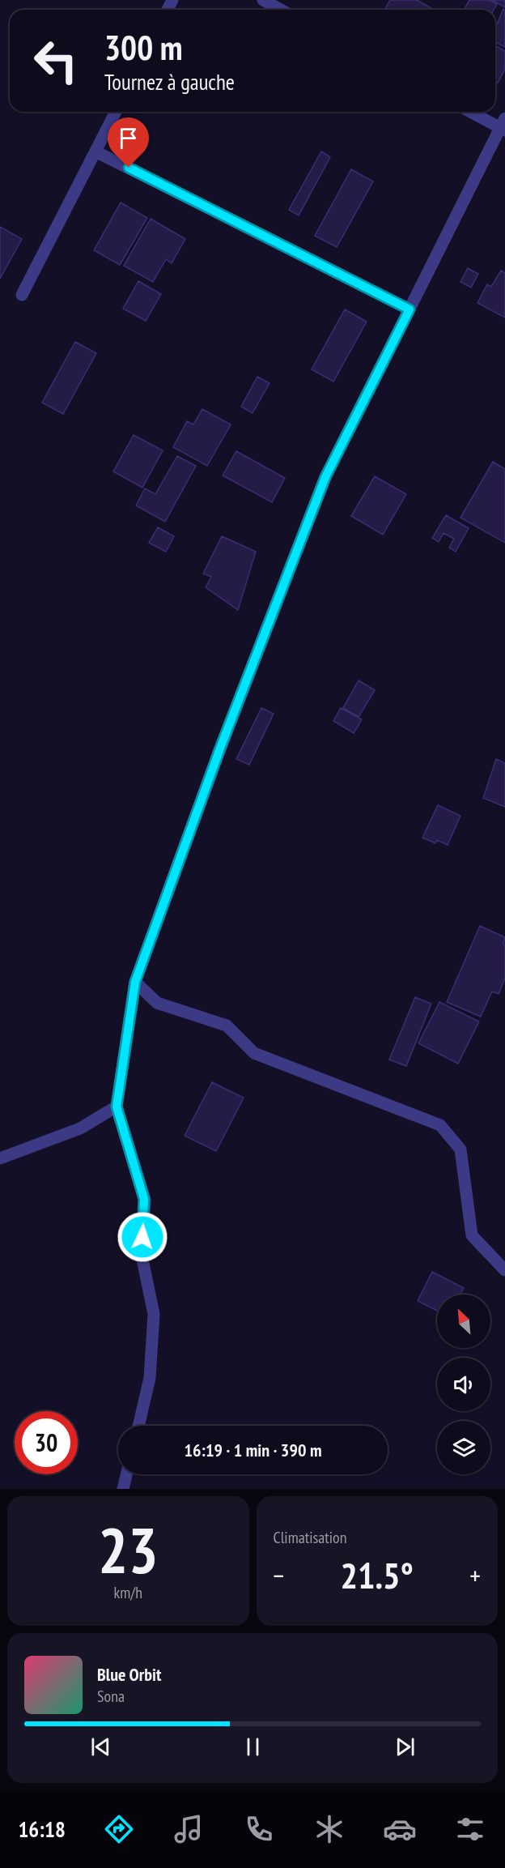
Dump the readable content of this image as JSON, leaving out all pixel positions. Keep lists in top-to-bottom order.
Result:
{
  "north": "top left",
  "page": {
    "turn": ["300 m", "Tournez à gauche"],
    "limit": "30",
    "trip": "16:19 · 1 min · 390 m",
    "tile": [
      ["23", "km/h"],
      "Climatisation"
    ],
    "heat": ["−", "21.5°", "+"],
    "song": ["Blue Orbit", "Sona"],
    "tabs": "16:18"
  }
}
